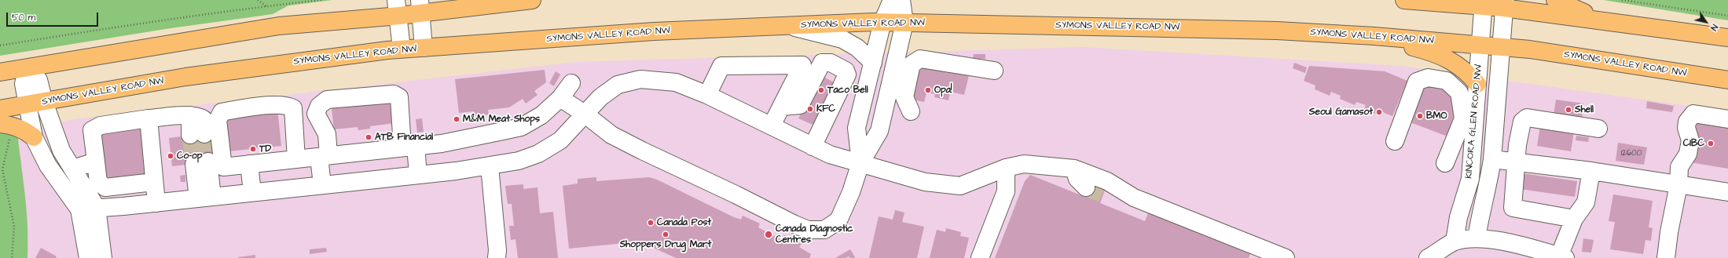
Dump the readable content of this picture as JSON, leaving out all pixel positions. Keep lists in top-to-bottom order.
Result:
{
  "streets": {
    "main road": ["SYMONS VALLEY ROAD NW"],
    "street": ["KINCORA GLEN ROAD NW"]
  },
  "crossings": [
    ["SYMONS VALLEY ROAD NW", "KINCORA GLEN ROAD NW"]
  ],
  "places": [
    "Taco Bell",
    "Opa!",
    "KFC",
    "Shell",
    "Seoul Gamasot",
    "BMO",
    "M&M Meat Shops",
    "ATB Financial",
    "CIBC",
    "TD",
    "Co-op",
    "Canada Post",
    "Shoppers Drug Mart",
    "Canada Diagnostic Centres"
  ],
  "house_numbers": ["12600"],
  "scale_bar": "50 m",
  "north": "bottom right"
}
